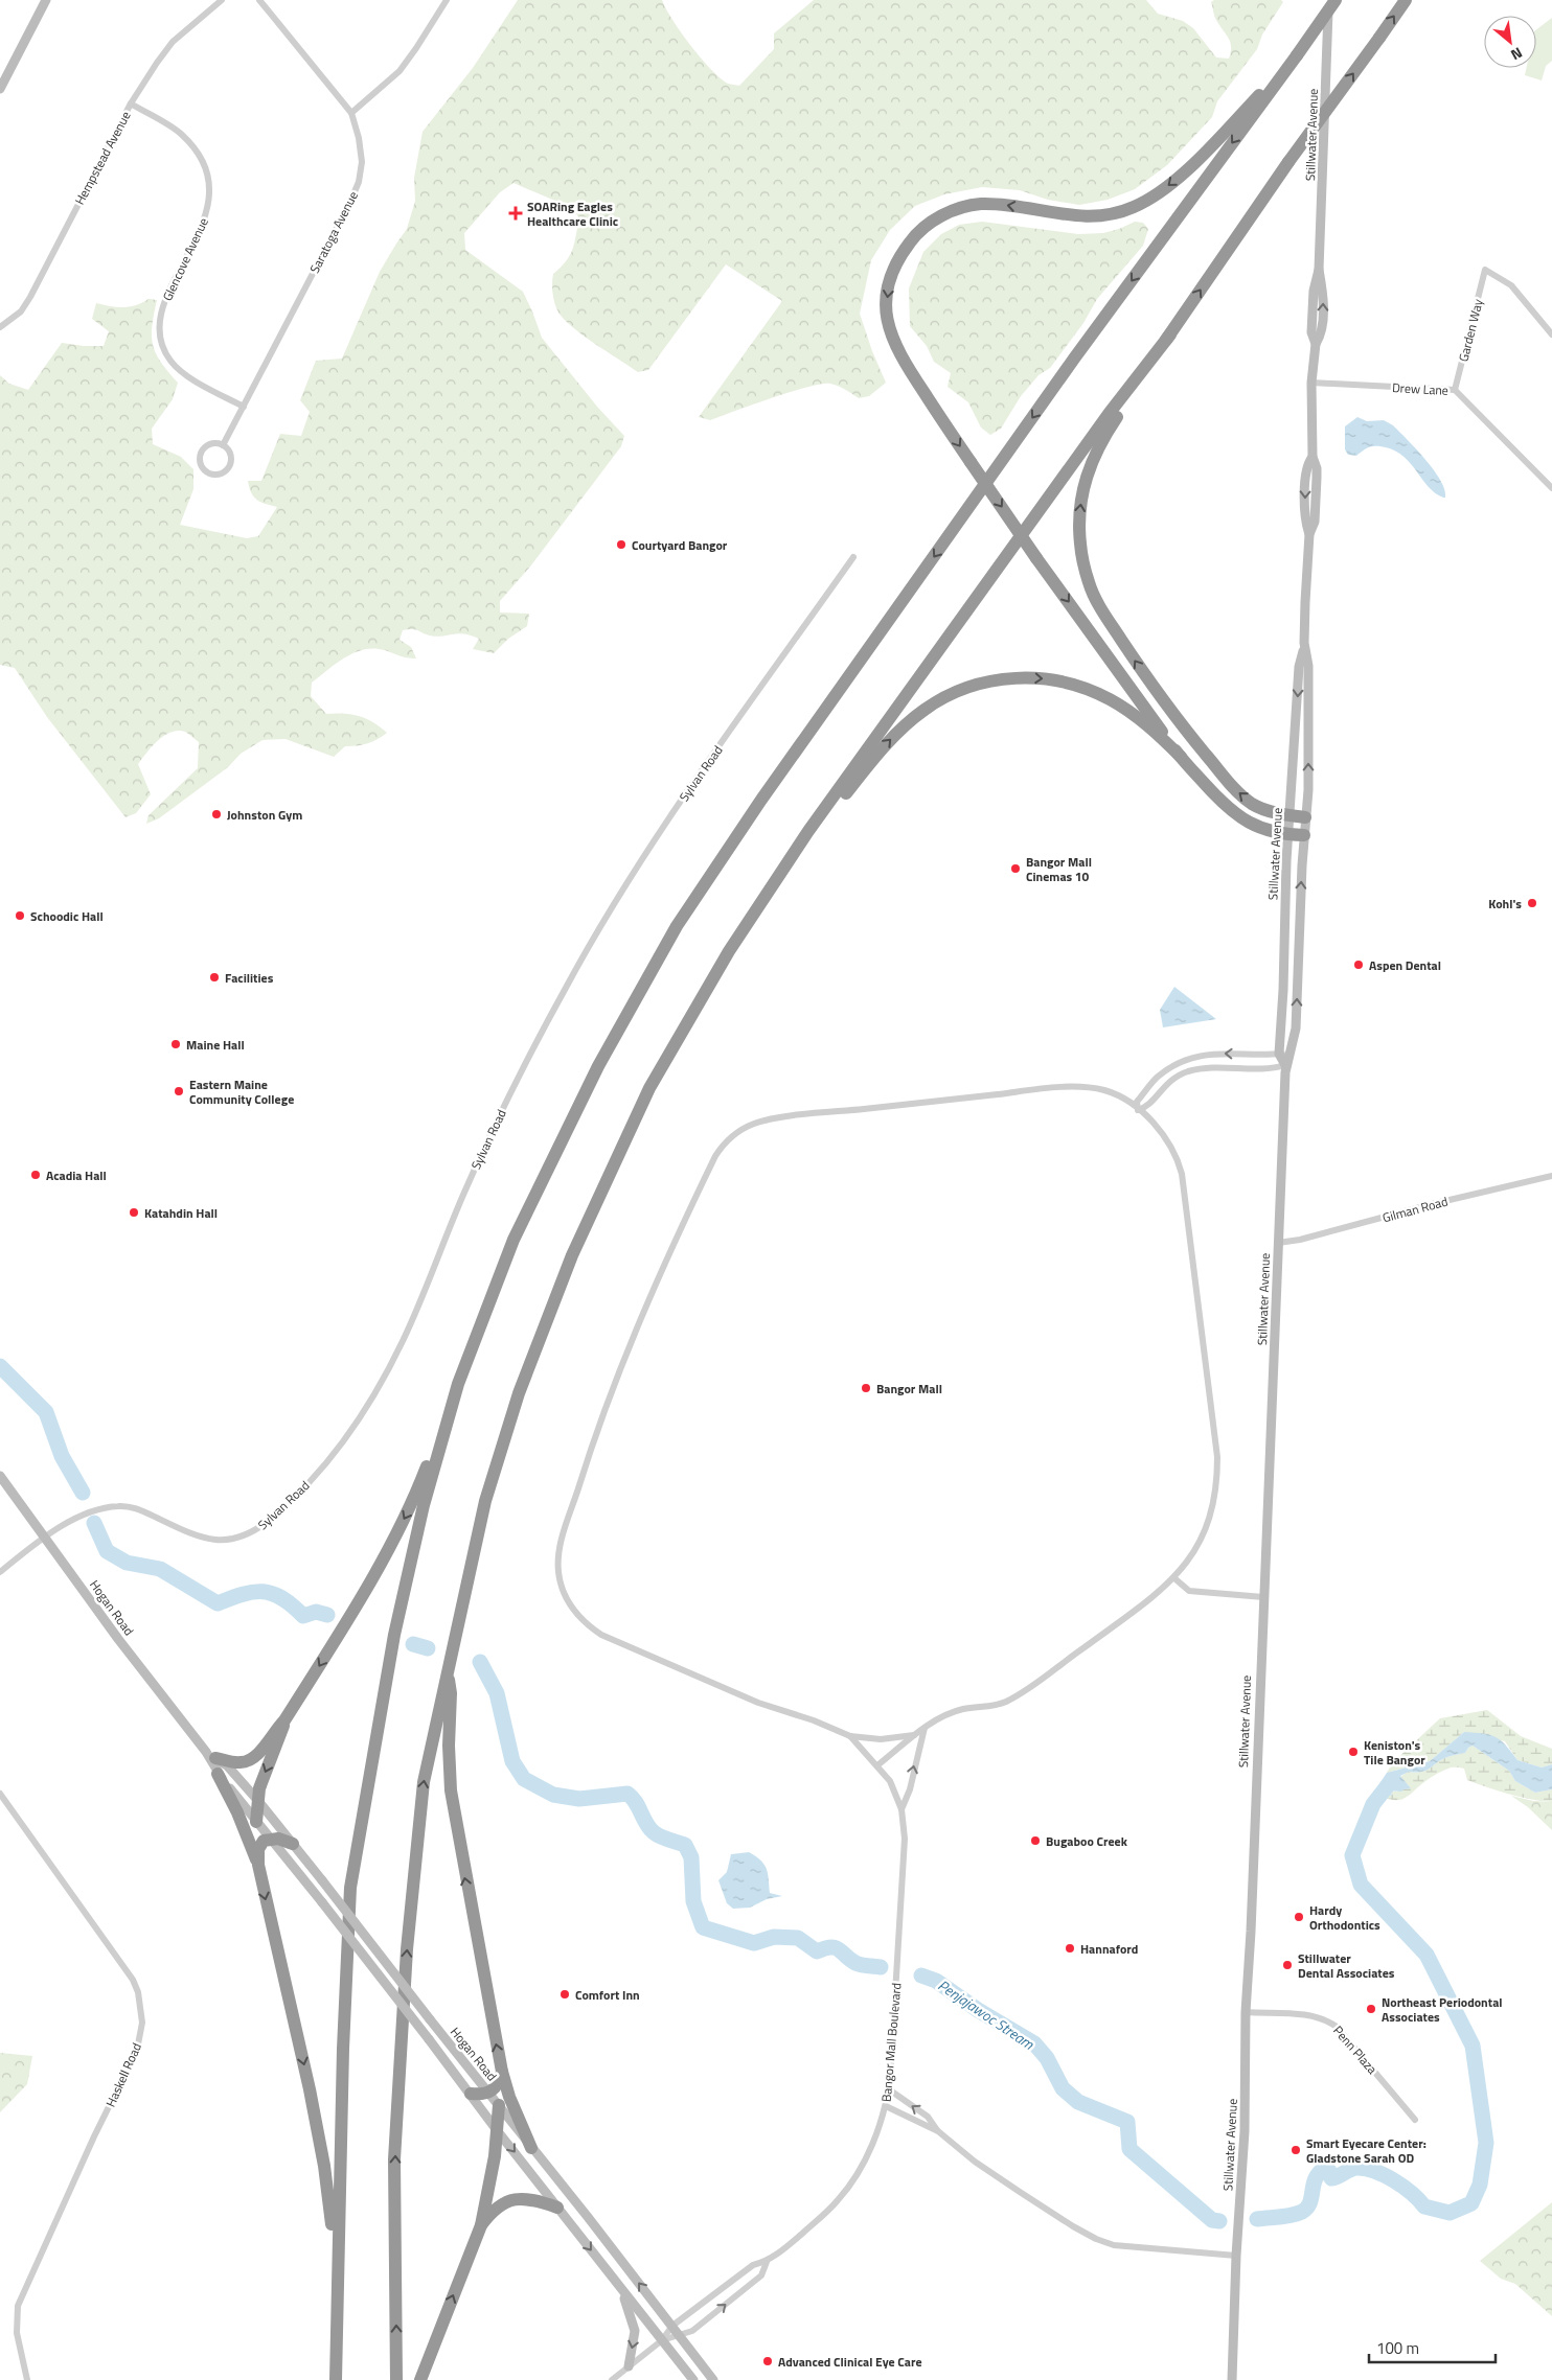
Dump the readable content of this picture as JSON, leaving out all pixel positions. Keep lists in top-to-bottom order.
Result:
{
  "streets": {
    "main road": ["Stillwater Avenue", "Hogan Road"],
    "street": [
      "Hempstead Avenue",
      "Saratoga Avenue",
      "Glencove Avenue",
      "Garden Way",
      "Drew Lane",
      "Sylvan Road",
      "Gilman Road",
      "Bangor Mall Boulevard",
      "Penn Plaza",
      "Haskell Road"
    ]
  },
  "crossings": [
    ["Stillwater Avenue", "Drew Lane"],
    ["Stillwater Avenue", "Gilman Road"],
    ["Stillwater Avenue", "Penn Plaza"],
    ["Hempstead Avenue", "Glencove Avenue"],
    ["Saratoga Avenue", "Glencove Avenue"],
    ["Garden Way", "Drew Lane"],
    ["Sylvan Road", "Hogan Road"],
    ["Hogan Road", "Bangor Mall Boulevard"]
  ],
  "water": ["Penjajawoc Stream"],
  "places": {
    "health": ["SOARing Eagles Healthcare Clinic"],
    "other": [
      "Courtyard Bangor",
      "Johnston Gym",
      "Bangor Mall Cinemas 10",
      "Kohl's",
      "Schoodic Hall",
      "Aspen Dental",
      "Facilities",
      "Maine Hall",
      "Eastern Maine Community College",
      "Acadia Hall",
      "Katahdin Hall",
      "Bangor Mall",
      "Keniston's Tile Bangor",
      "Bugaboo Creek",
      "Hardy Orthodontics",
      "Hannaford",
      "Stillwater Dental Associates",
      "Comfort Inn",
      "Northeast Periodontal Associates",
      "Smart Eyecare Center: Gladstone Sarah OD",
      "Advanced Clinical Eye Care"
    ]
  },
  "scale_bar": "100 m",
  "north": "bottom right"
}
